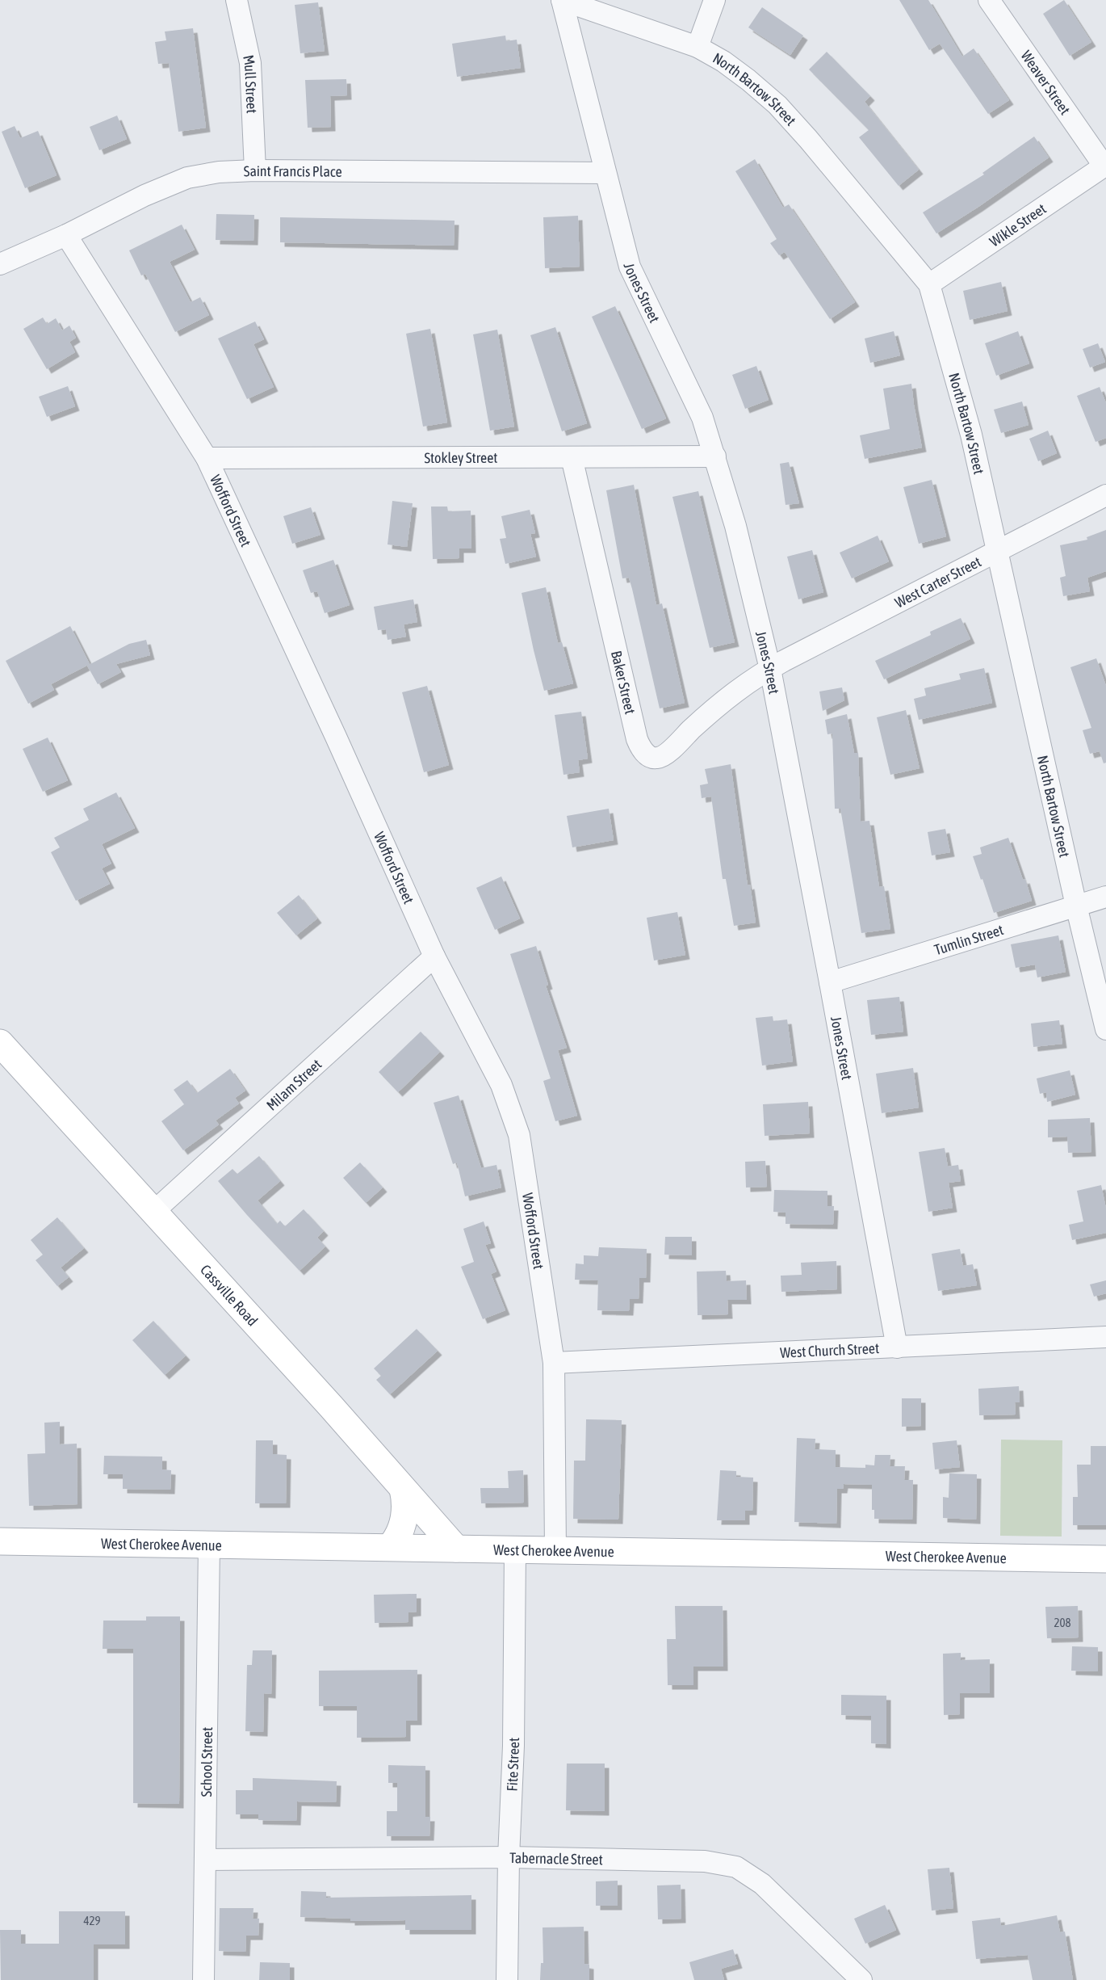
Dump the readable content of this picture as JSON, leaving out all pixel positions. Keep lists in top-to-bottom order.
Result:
{
  "streets": {
    "main road": ["Cassville Road", "West Cherokee Avenue"],
    "street": [
      "Weaver Street",
      "Mull Street",
      "North Bartow Street",
      "Saint Francis Place",
      "Wikle Street",
      "Jones Street",
      "Stokley Street",
      "Wofford Street",
      "West Carter Street",
      "Baker Street",
      "Tumlin Street",
      "Milam Street",
      "West Church Street",
      "School Street",
      "Fite Street",
      "Tabernacle Street"
    ]
  },
  "crossings": [
    ["Weaver Street", "Wikle Street"],
    ["Mull Street", "Saint Francis Place"],
    ["North Bartow Street", "Wikle Street"],
    ["North Bartow Street", "Jones Street"],
    ["North Bartow Street", "West Carter Street"],
    ["North Bartow Street", "Tumlin Street"],
    ["Saint Francis Place", "Jones Street"],
    ["Saint Francis Place", "Wofford Street"],
    ["Jones Street", "Stokley Street"],
    ["Jones Street", "West Carter Street"],
    ["Jones Street", "Baker Street"],
    ["Jones Street", "Tumlin Street"],
    ["Jones Street", "West Church Street"],
    ["Stokley Street", "Wofford Street"],
    ["Stokley Street", "Baker Street"],
    ["Wofford Street", "Milam Street"],
    ["Wofford Street", "West Church Street"],
    ["Wofford Street", "West Cherokee Avenue"],
    ["West Carter Street", "Baker Street"],
    ["Milam Street", "Cassville Road"],
    ["Cassville Road", "West Cherokee Avenue"],
    ["West Cherokee Avenue", "School Street"],
    ["West Cherokee Avenue", "Fite Street"],
    ["School Street", "Tabernacle Street"],
    ["Fite Street", "Tabernacle Street"]
  ],
  "house_numbers": ["208", "429"]
}
